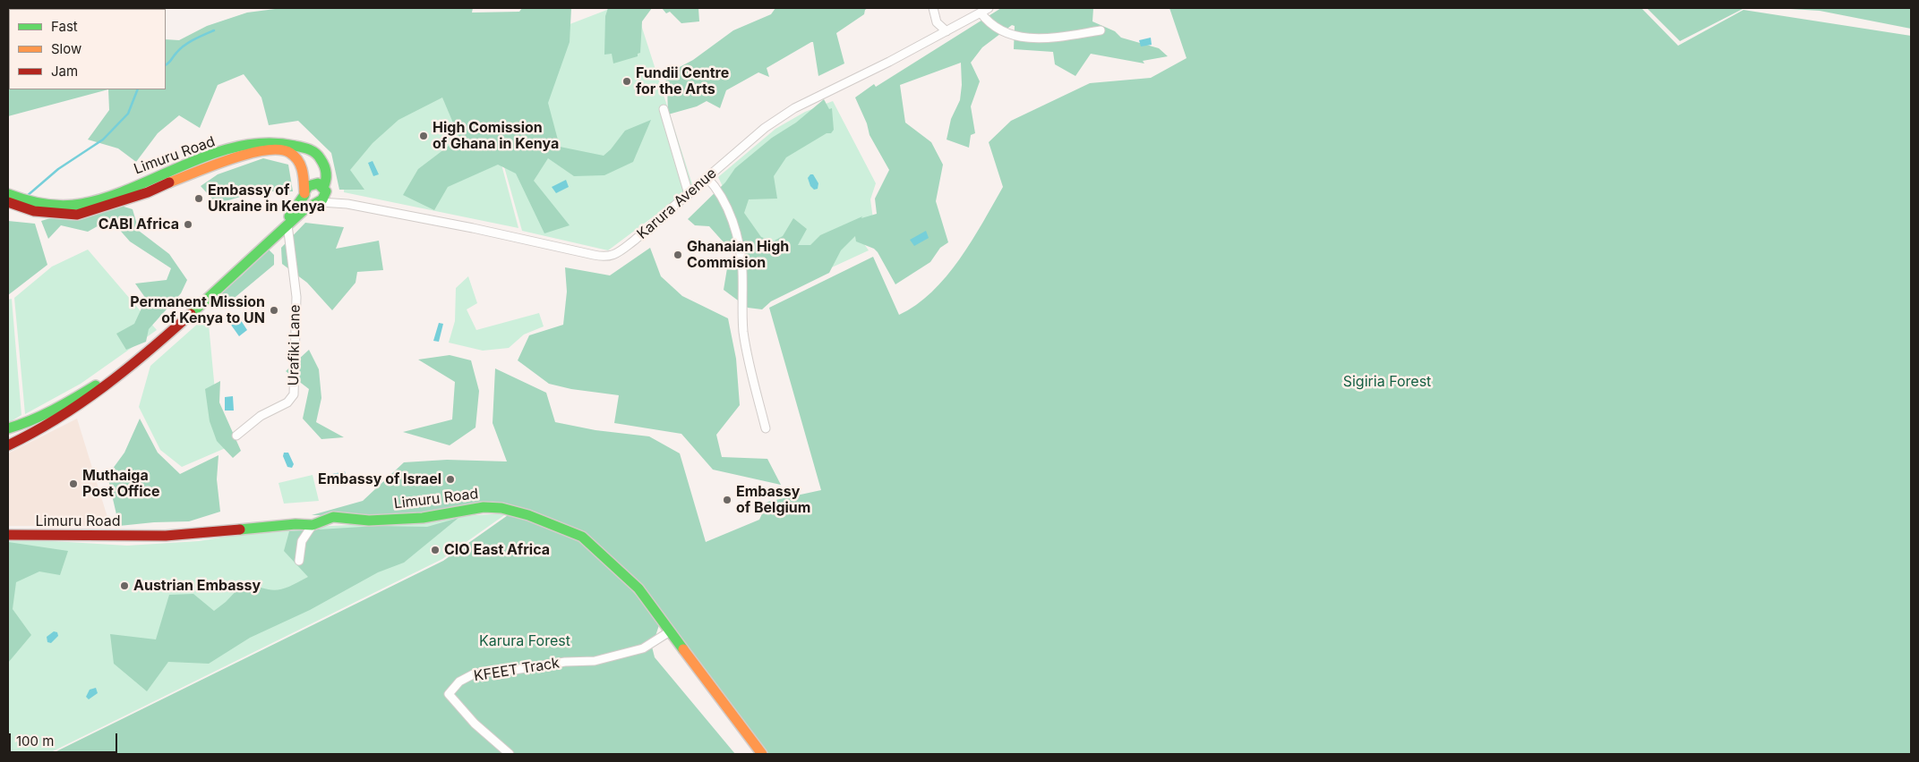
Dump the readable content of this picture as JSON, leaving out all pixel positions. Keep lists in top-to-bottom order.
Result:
{
  "streets": {
    "main road": ["Limuru Road"],
    "street": ["Karura Avenue", "Urafiki Lane", "KFEET Track"]
  },
  "crossings": [
    ["Limuru Road", "Karura Avenue"],
    ["Limuru Road", "KFEET Track"]
  ],
  "parks": ["Sigiria Forest", "Karura Forest"],
  "places": [
    "Fundii Centre for the Arts",
    "High Comission of Ghana in Kenya",
    "Embassy of Ukraine in Kenya",
    "CABI Africa",
    "Ghanaian High Commision",
    "Permanent Mission of Kenya to UN",
    "Embassy of Israel",
    "Muthaiga Post Office",
    "Embassy of Belgium",
    "CIO East Africa",
    "Austrian Embassy"
  ],
  "legend": ["Fast", "Slow", "Jam"],
  "scale_bar": "100 m"
}
